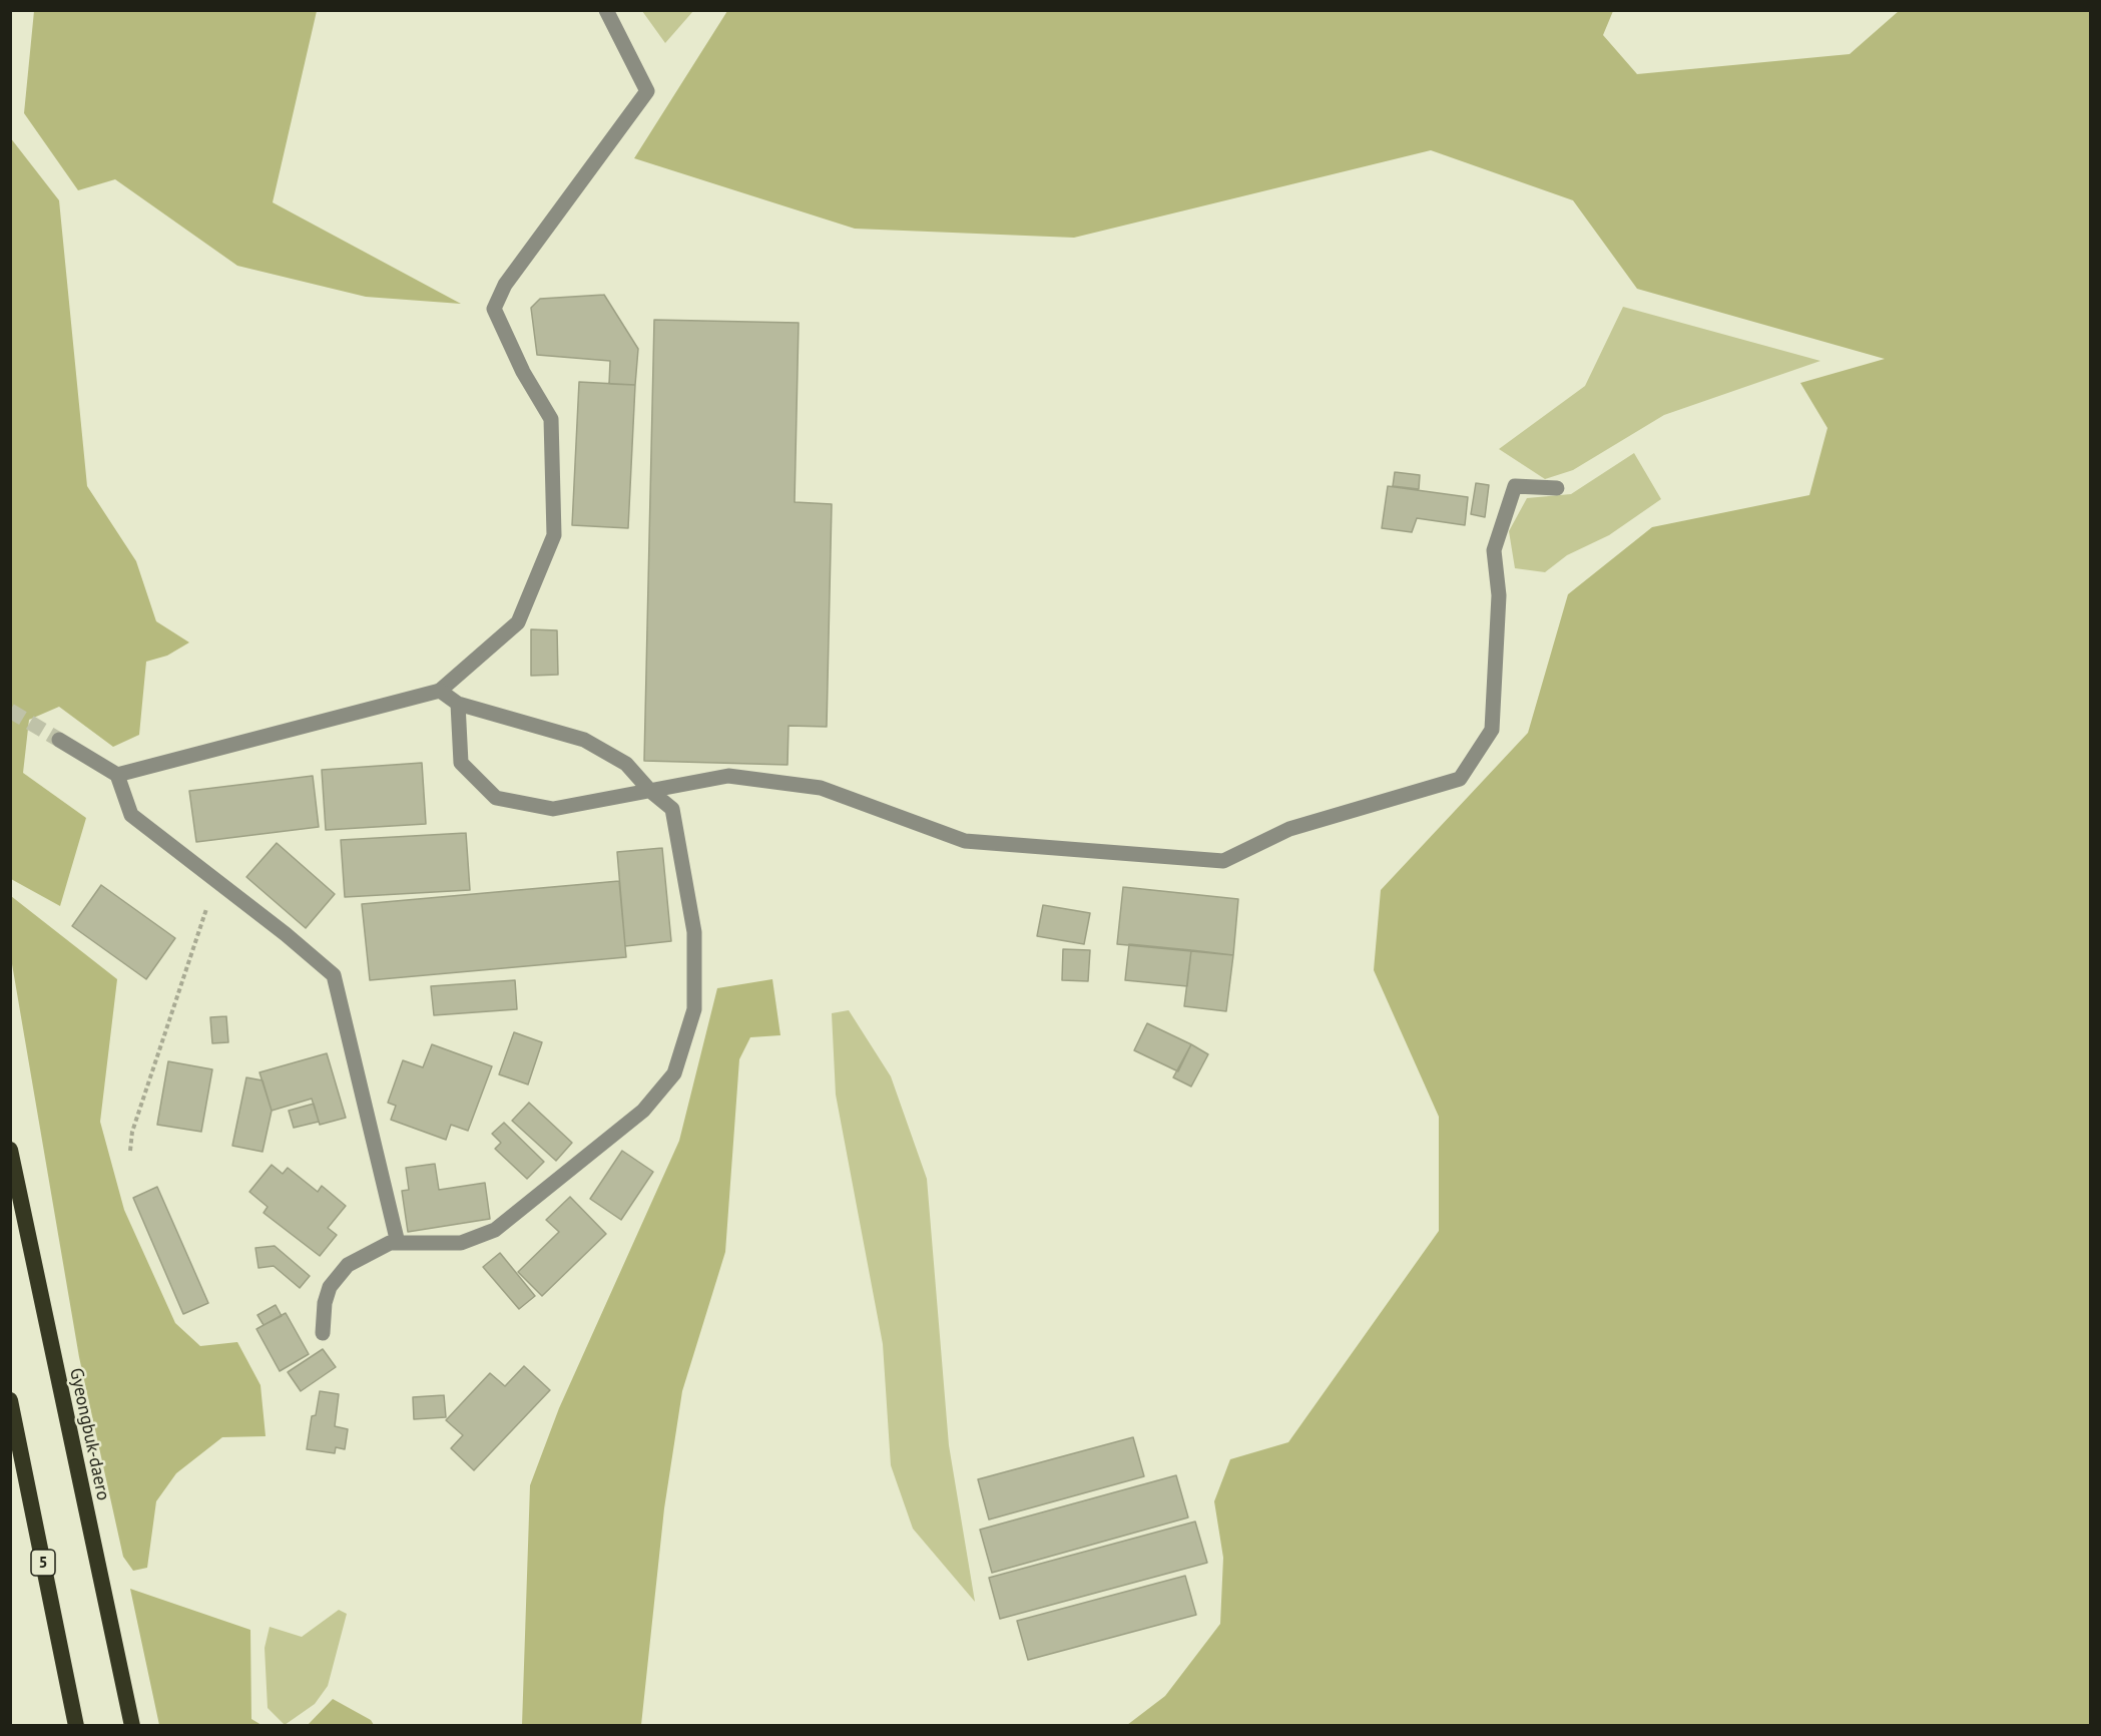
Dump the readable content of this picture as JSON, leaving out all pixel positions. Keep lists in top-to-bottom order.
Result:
{
  "streets": {
    "highway": ["Gyeongbuk-daero", "5"]
  }
}
